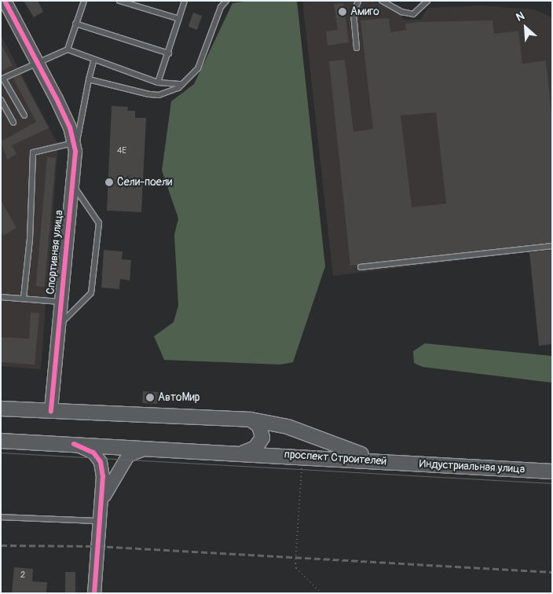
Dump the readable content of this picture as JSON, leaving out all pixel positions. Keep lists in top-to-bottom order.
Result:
{
  "streets": {
    "main road": ["проспект Строителей", "Индустриальная улица"],
    "street": ["Спортивная улица"]
  },
  "crossings": [
    ["Спортивная улица", "проспект Строителей"],
    ["проспект Строителей", "Индустриальная улица"]
  ],
  "places": ["Амиго", "Сели-поели", "АвтоМир"],
  "house_numbers": ["4Е", "2"],
  "north": "top left"
}
